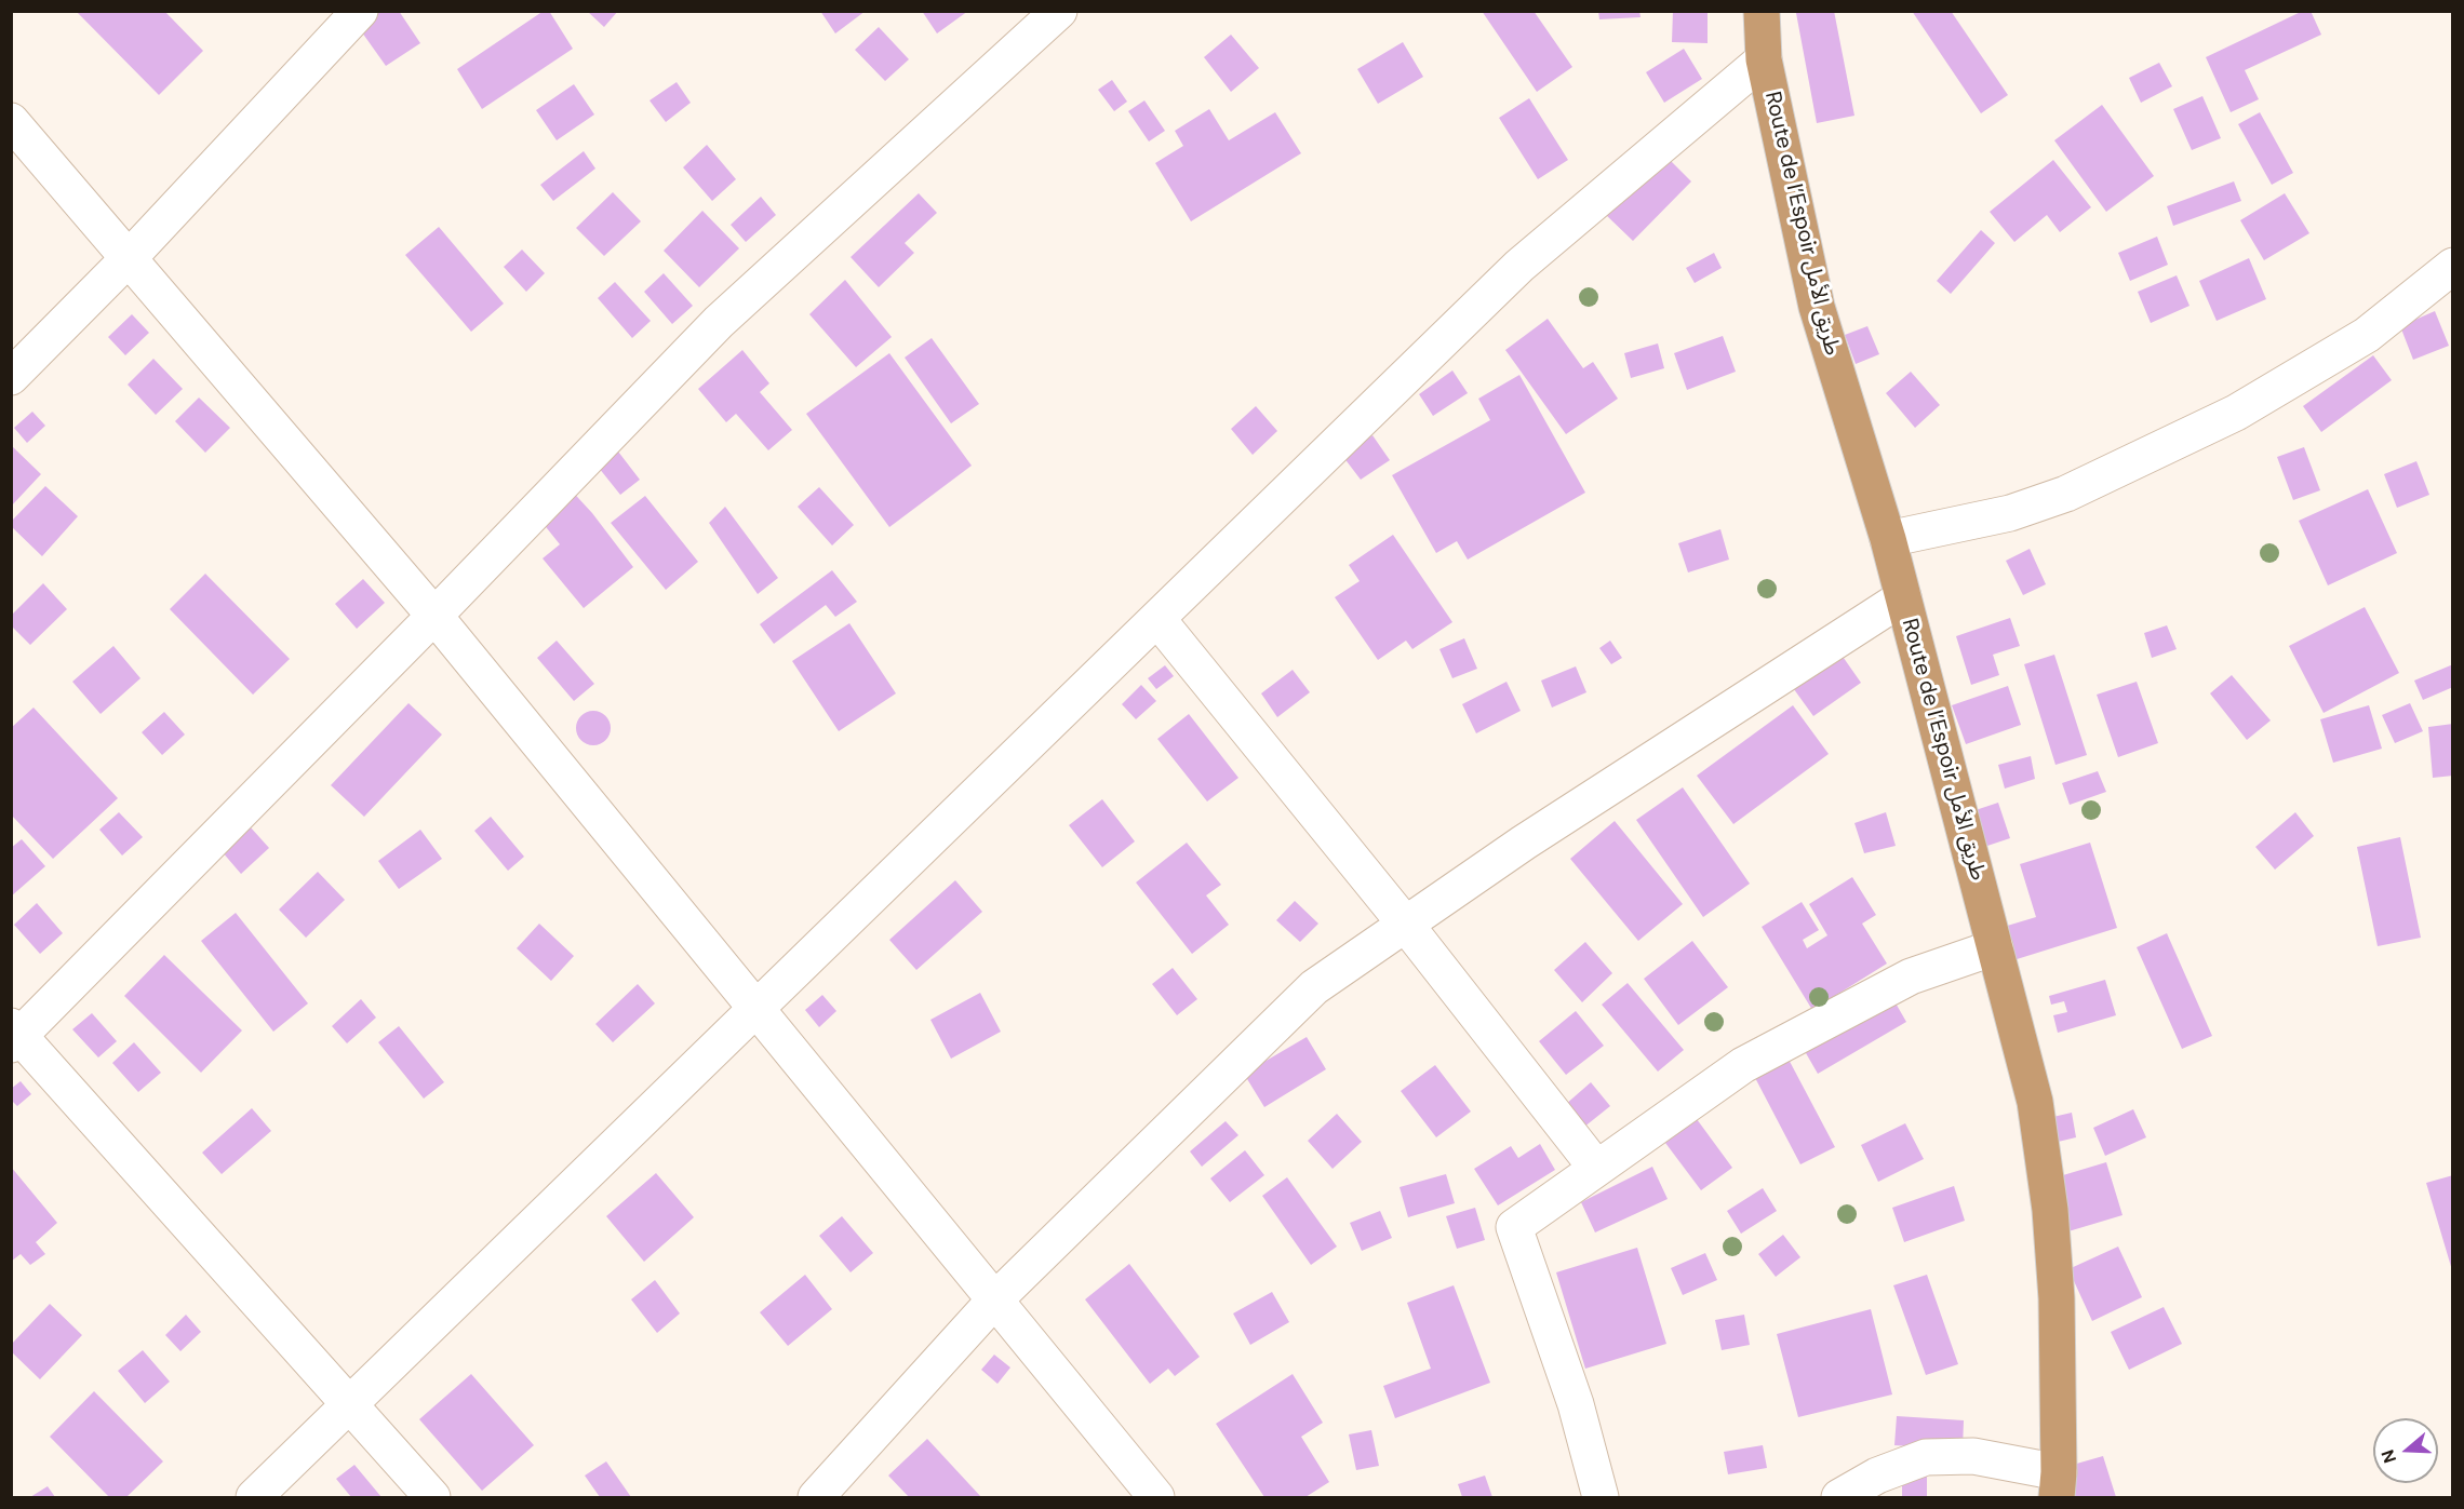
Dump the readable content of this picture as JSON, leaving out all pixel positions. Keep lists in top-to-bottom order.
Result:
{
  "streets": {
    "highway": ["Route de l’Espoir طريق الأمل"]
  },
  "north": "left"
}
